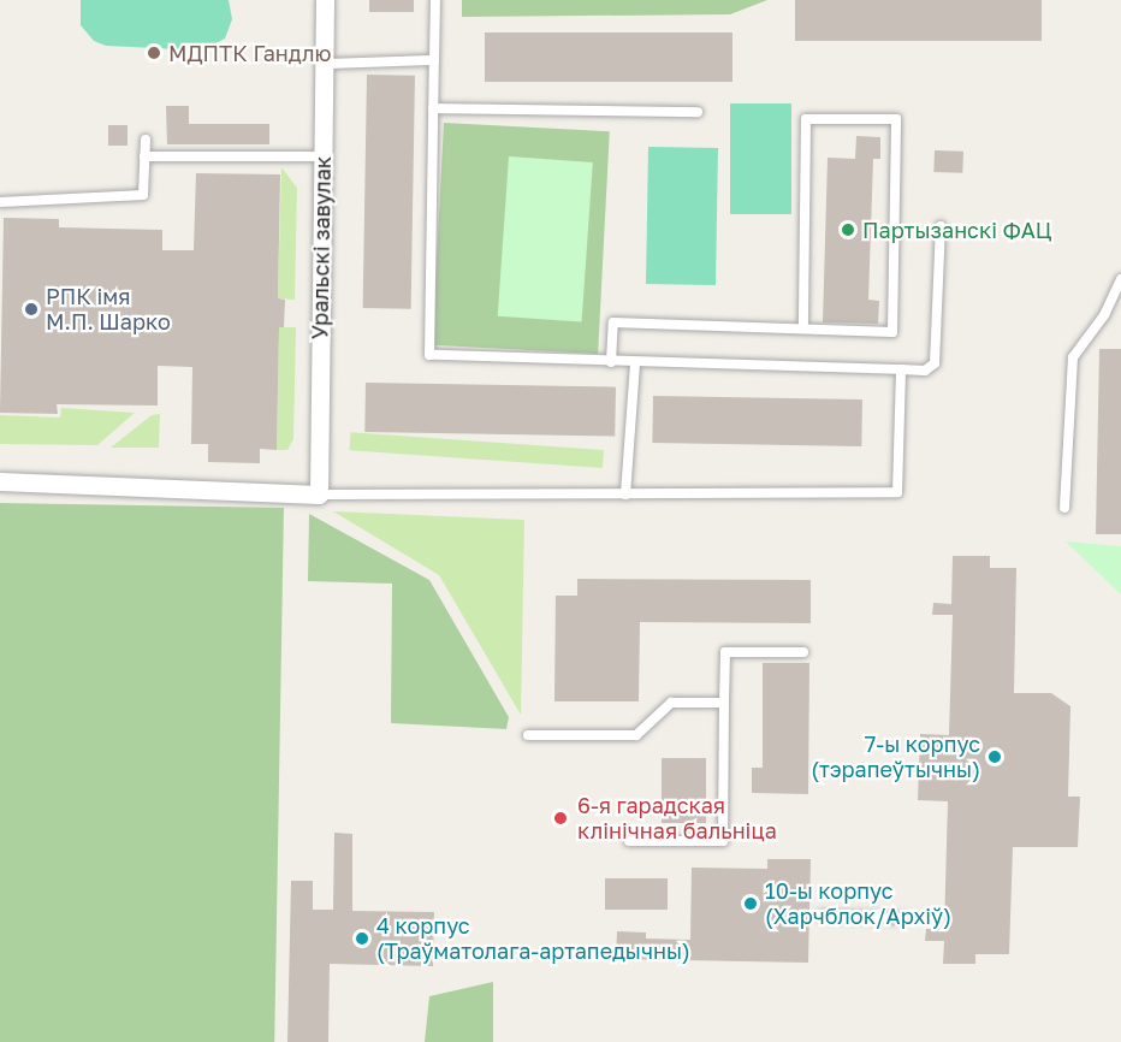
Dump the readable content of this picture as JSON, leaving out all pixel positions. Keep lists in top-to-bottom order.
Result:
{
  "streets": {
    "street": ["Уральскі завулак"]
  },
  "places": [
    "МДПТК Гандлю",
    "Партызанскі ФАЦ",
    "РПК імя М.П. Шарко",
    "7-ы корпус (тэрапеўтычны)",
    "6-я гарадская клінічная бальніца",
    "10-ы корпус (Харчблок/Архіў)",
    "4 корпус (Траўматолага-артапедычны)"
  ]
}
